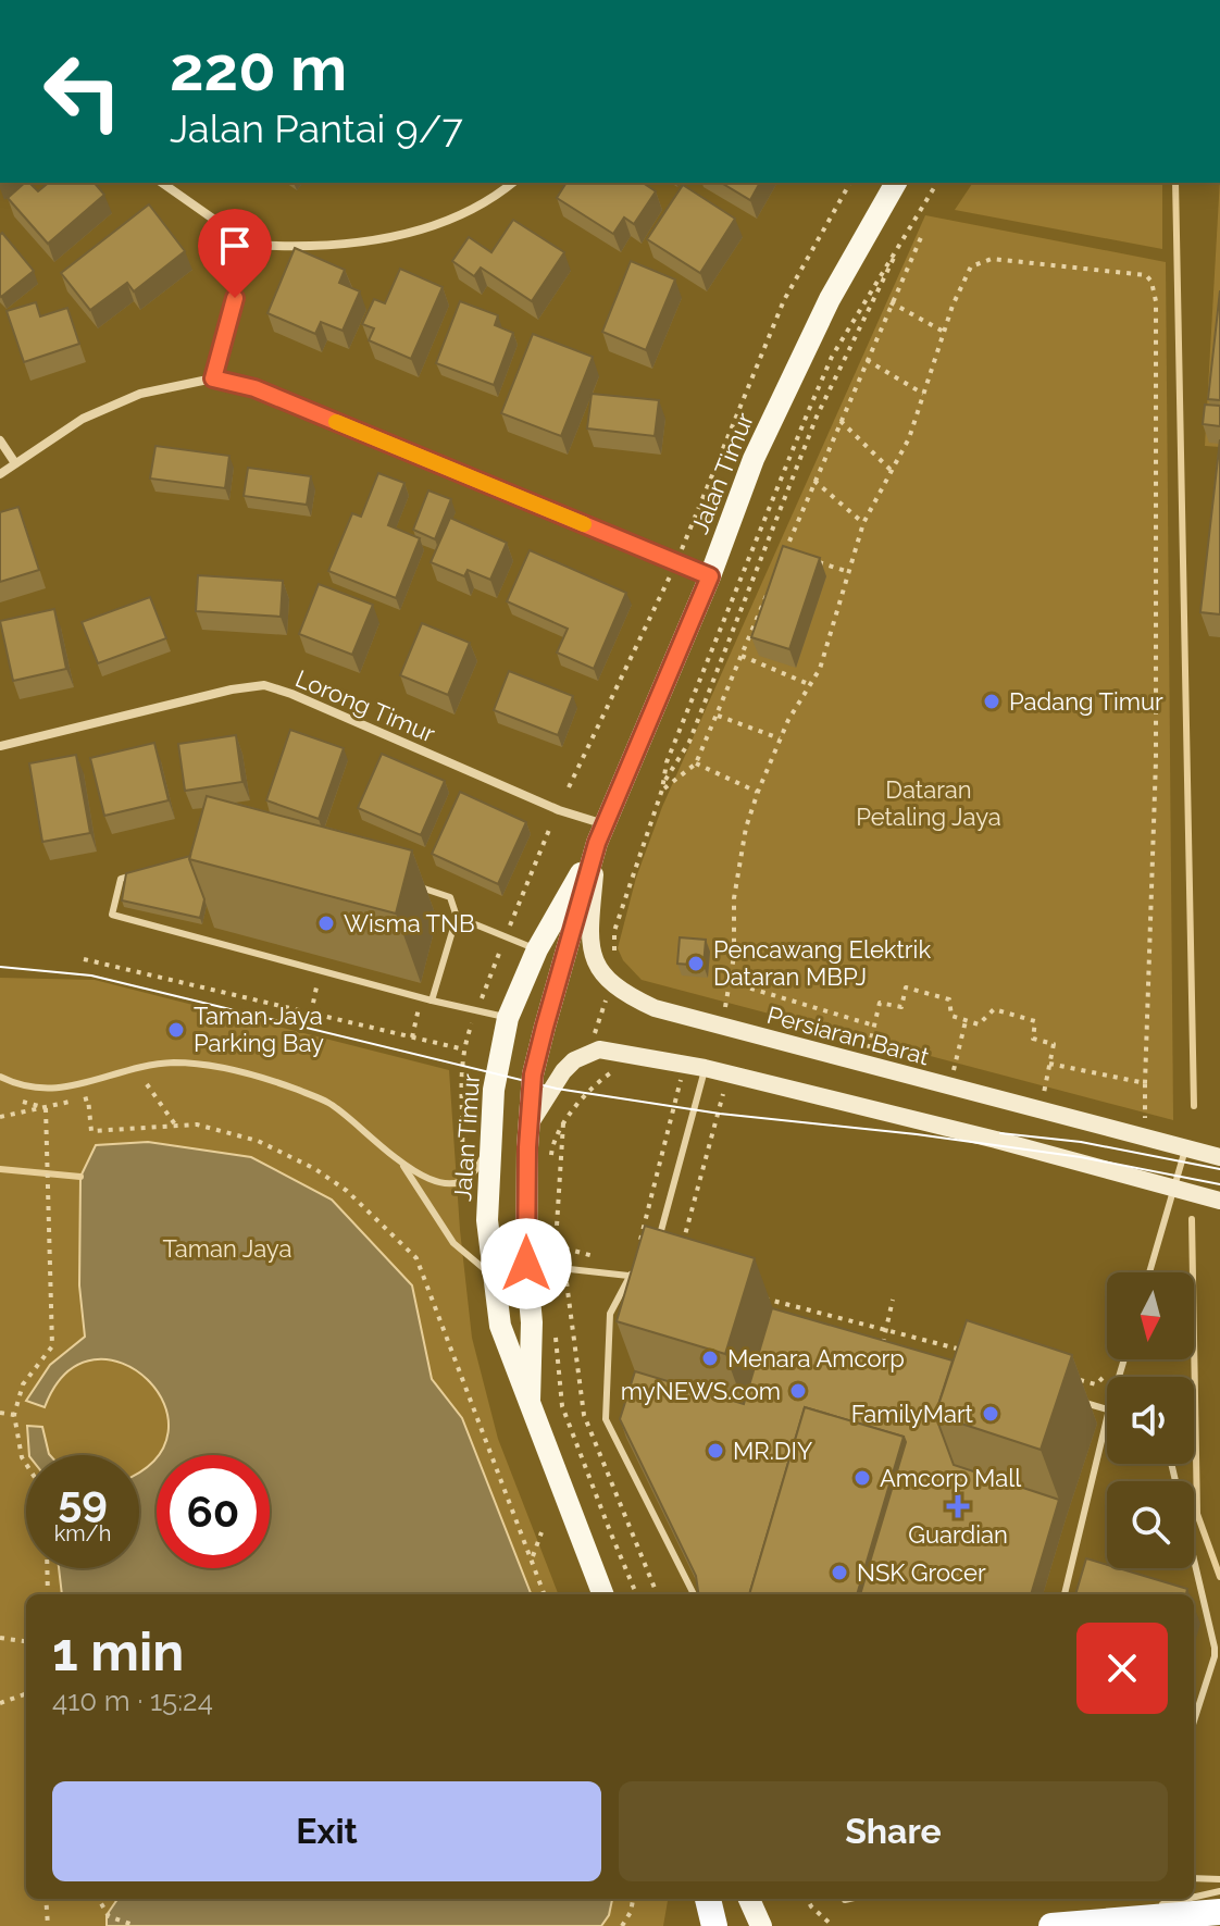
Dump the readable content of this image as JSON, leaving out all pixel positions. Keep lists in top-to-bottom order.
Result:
{
  "streets": {
    "main road": ["Jalan Timur"],
    "street": ["Lorong Timur", "Persiaran Barat"]
  },
  "crossings": [
    ["Jalan Timur", "Lorong Timur"],
    ["Jalan Timur", "Persiaran Barat"],
    ["Lorong Timur", "Persiaran Barat"]
  ],
  "parks": ["Dataran Petaling Jaya", "Taman Jaya"],
  "places": {
    "other": [
      "Padang Timur",
      "Wisma TNB",
      "Pencawang Elektrik Dataran MBPJ",
      "Taman Jaya Parking Bay",
      "Menara Amcorp",
      "myNEWS.com",
      "FamilyMart",
      "MR.DIY",
      "Amcorp Mall",
      "NSK Grocer"
    ],
    "health": ["Guardian"]
  },
  "north": "bottom",
  "page": {
    "turn": ["220 m", "Jalan Pantai 9/7"],
    "speed": "59 km/h",
    "limit": "60",
    "heading": ["1 min", "410 m · 15:24"],
    "buttons": ["Exit", "Share"]
  }
}
